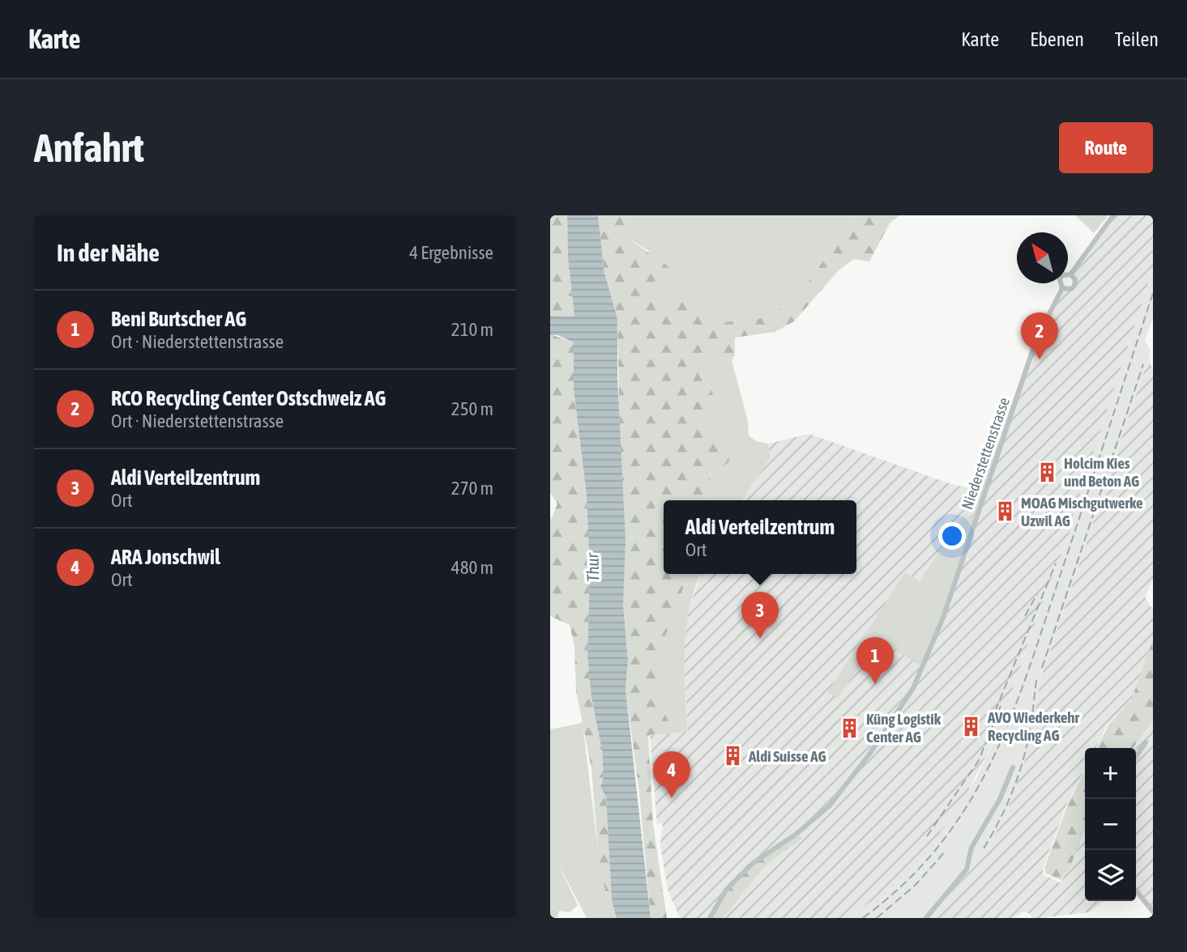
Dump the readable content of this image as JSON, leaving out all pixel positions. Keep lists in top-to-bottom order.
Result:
{
  "streets": {
    "street": ["Niederstettenstrasse"]
  },
  "water": ["Thur"],
  "places": {
    "building": [
      "Holcim Kies und Beton AG",
      "MOAG Mischgutwerke Uzwil AG",
      "AVO Wiederkehr Recycling AG",
      "Küng Logistik Center AG",
      "Aldi Suisse AG"
    ]
  },
  "north": "top left",
  "page": {
    "header": "Karte",
    "nav": ["Karte", "Ebenen", "Teilen"],
    "buttons": "Route",
    "title": "Anfahrt",
    "heading": ["In der Nähe", "4 Ergebnisse"],
    "list": [
      {
        "mark": "1",
        "name": "Beni Burtscher AG",
        "note": "Ort · Niederstettenstrasse",
        "value": "210 m"
      },
      {
        "mark": "2",
        "name": "RCO Recycling Center Ostschweiz AG",
        "note": "Ort · Niederstettenstrasse",
        "value": "250 m"
      },
      {
        "mark": "3",
        "name": "Aldi Verteilzentrum",
        "note": "Ort",
        "value": "270 m"
      },
      {
        "mark": "4",
        "name": "ARA Jonschwil",
        "note": "Ort",
        "value": "480 m"
      }
    ],
    "pins": [
      "2",
      "3",
      "1",
      "4"
    ],
    "popup": ["Aldi Verteilzentrum", "Ort"],
    "map_buttons": ["+", "−"]
  }
}
